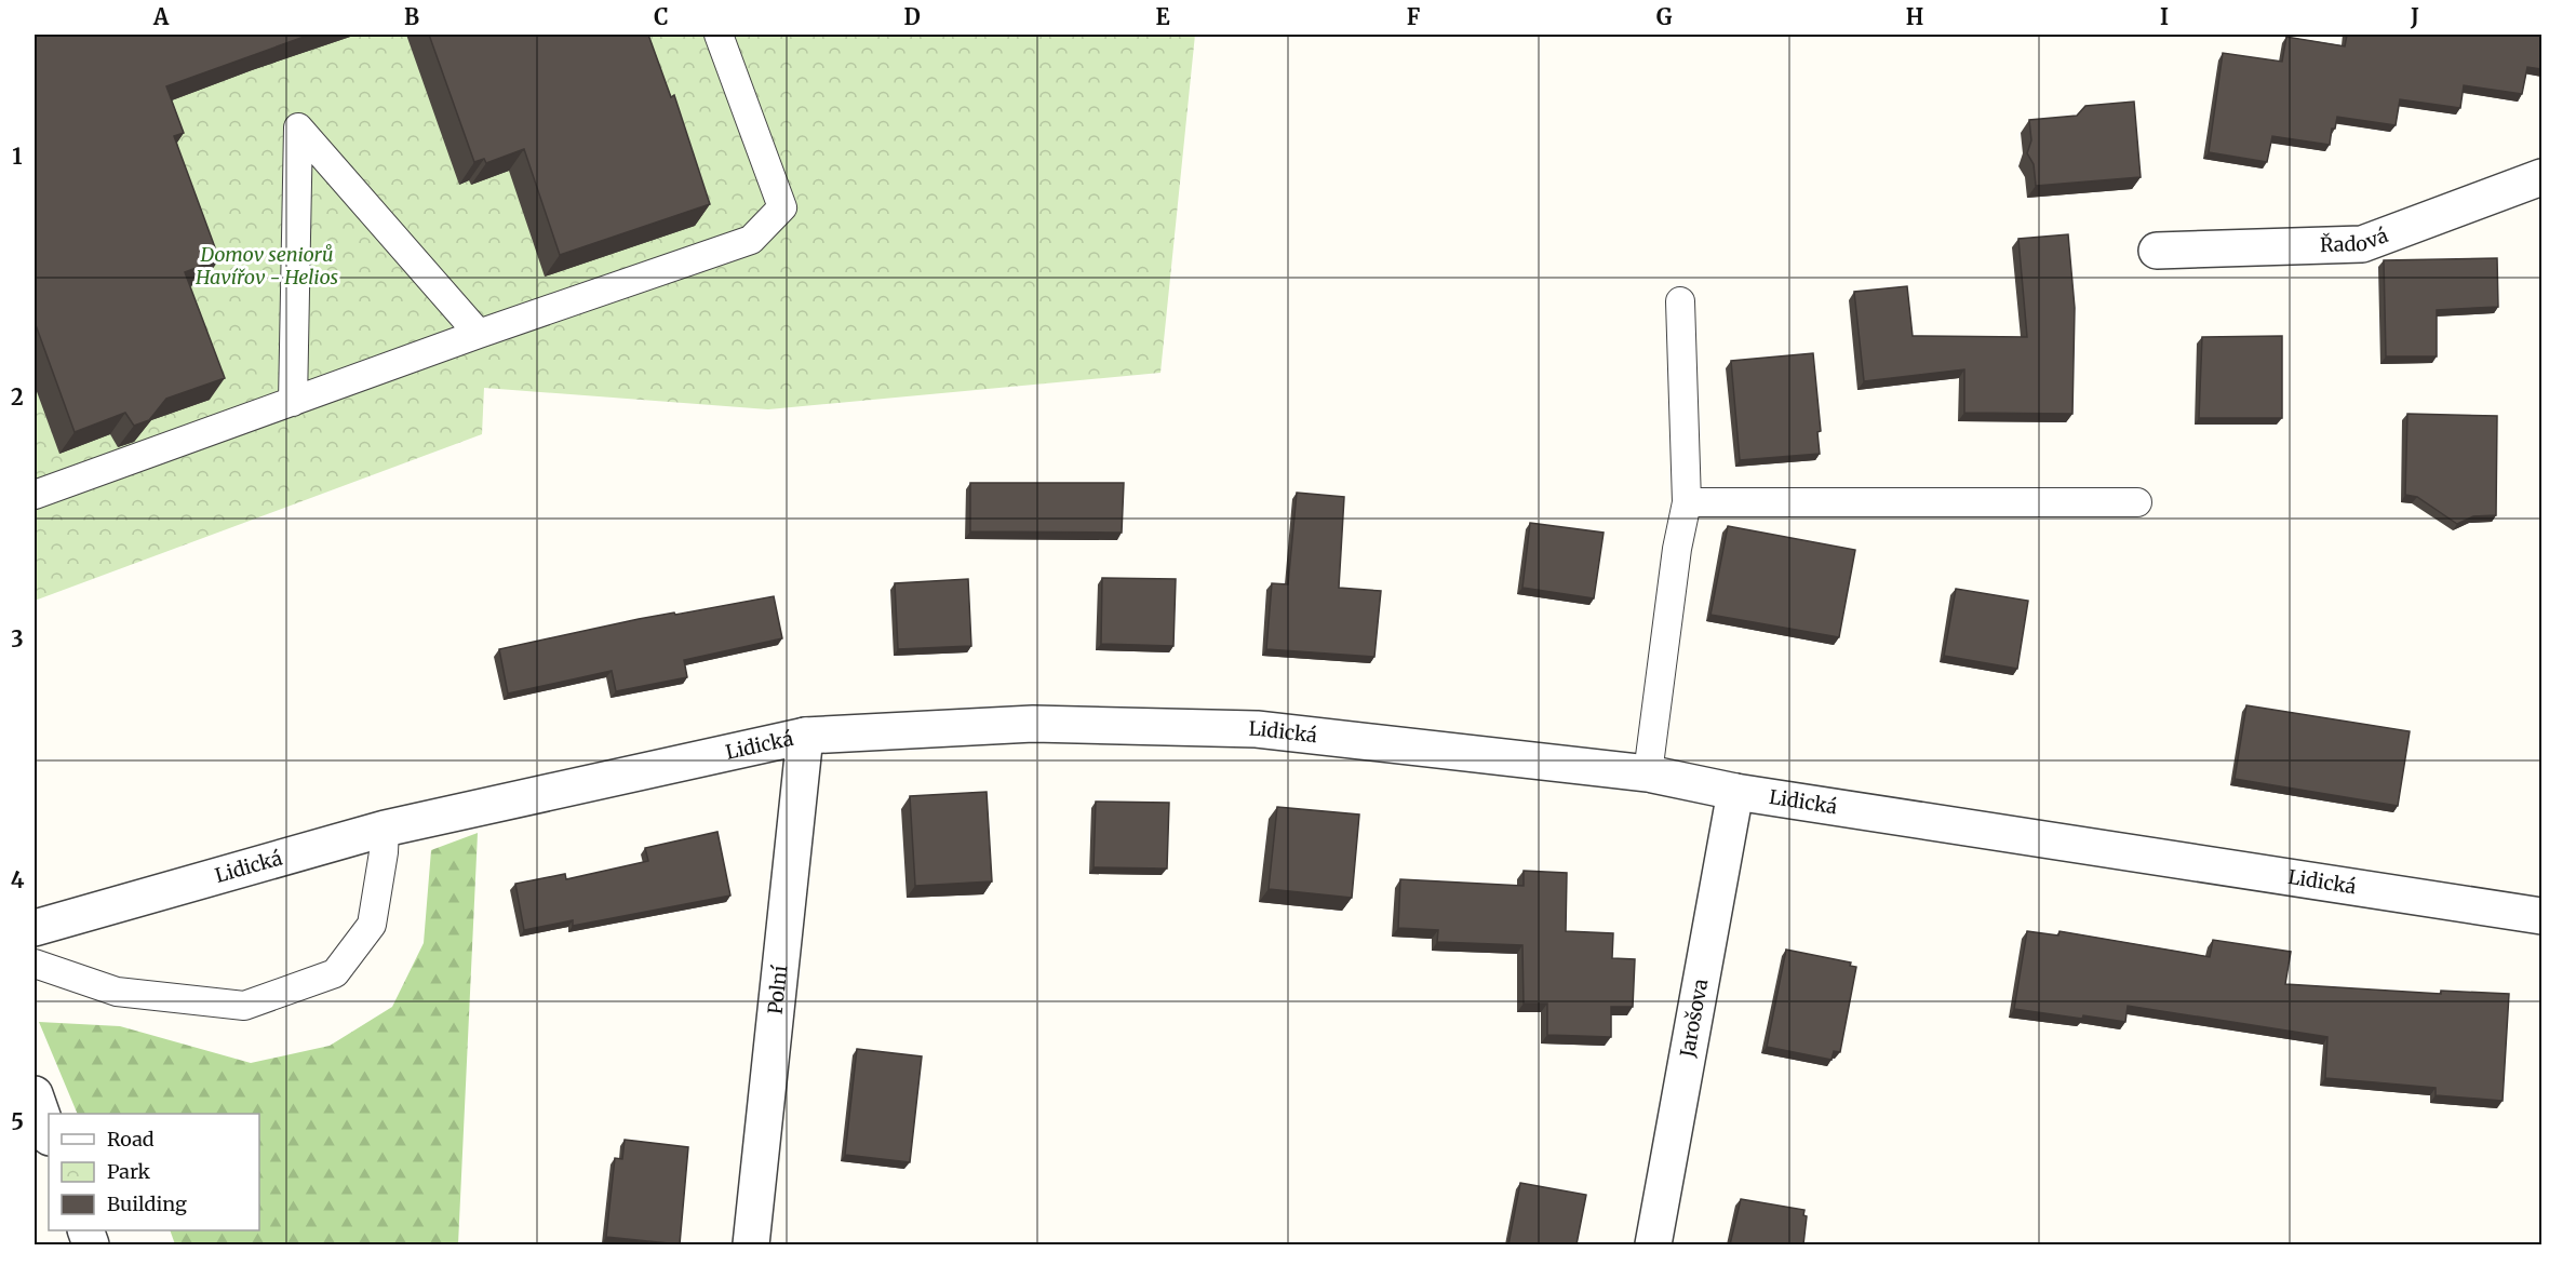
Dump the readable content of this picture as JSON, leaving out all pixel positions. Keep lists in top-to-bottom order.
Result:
{
  "streets": {
    "street": [
      "Řadová",
      "Lidická",
      "Polní",
      "Jarošova"
    ]
  },
  "crossings": [
    ["Lidická", "Polní"],
    ["Lidická", "Jarošova"]
  ],
  "parks": ["Domov seniorů Havířov - Helios"],
  "legend": ["Road", "Park", "Building"],
  "grid": {
    "columns": [
      "A",
      "B",
      "C",
      "D",
      "E",
      "F",
      "G",
      "H",
      "I",
      "J"
    ],
    "rows": [
      "1",
      "2",
      "3",
      "4",
      "5"
    ]
  }
}
